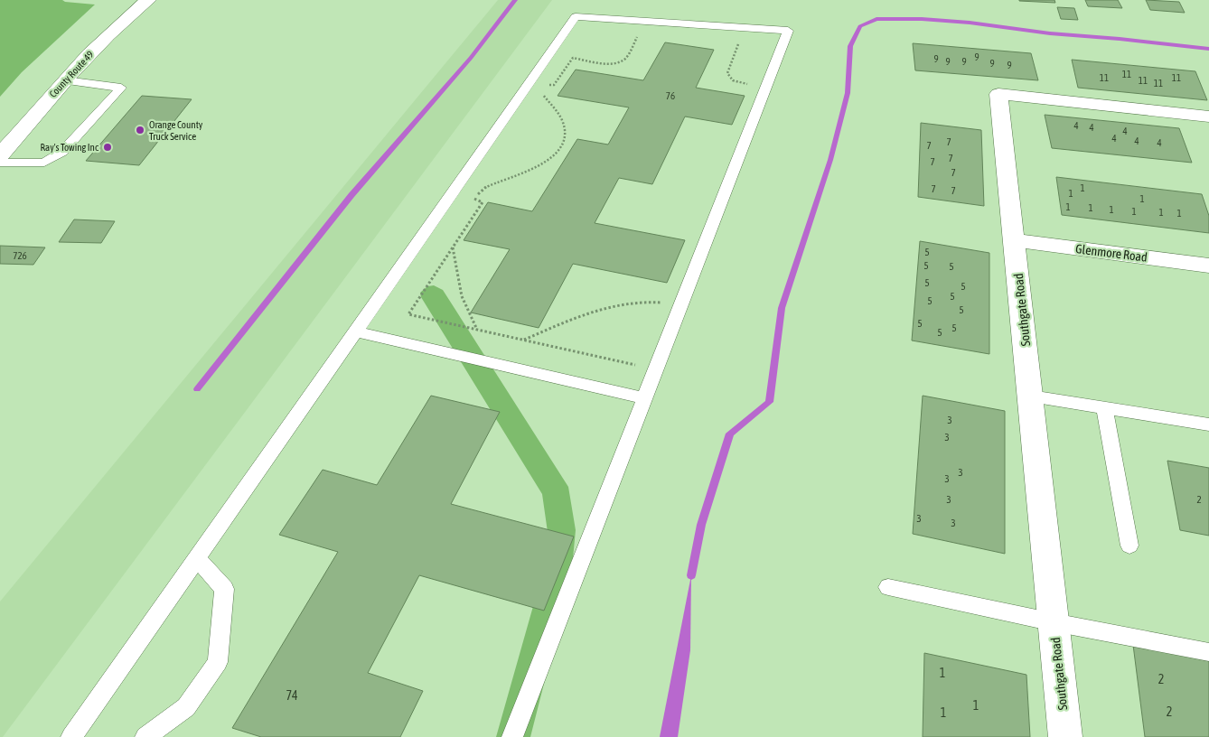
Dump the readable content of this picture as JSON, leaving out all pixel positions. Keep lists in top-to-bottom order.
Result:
{
  "streets": {
    "street": ["County Route 49", "Glenmore Road", "Southgate Road"]
  },
  "crossings": [
    ["Glenmore Road", "Southgate Road"]
  ],
  "places": ["Orange County Truck Service", "Ray's Towing Inc"],
  "house_numbers": [
    "9",
    "9",
    "9",
    "9",
    "9",
    "9",
    "11",
    "11",
    "11",
    "11",
    "11",
    "76",
    "4",
    "4",
    "4",
    "4",
    "4",
    "7",
    "4",
    "7",
    "7",
    "7",
    "7",
    "1",
    "7",
    "7",
    "1",
    "1",
    "1",
    "1",
    "1",
    "1",
    "1",
    "1",
    "5",
    "726",
    "5",
    "5",
    "5",
    "5",
    "5",
    "5",
    "5",
    "5",
    "5",
    "5",
    "3",
    "3",
    "3",
    "3",
    "3",
    "2",
    "3",
    "3",
    "1",
    "2",
    "74",
    "1",
    "2",
    "1"
  ]
}
